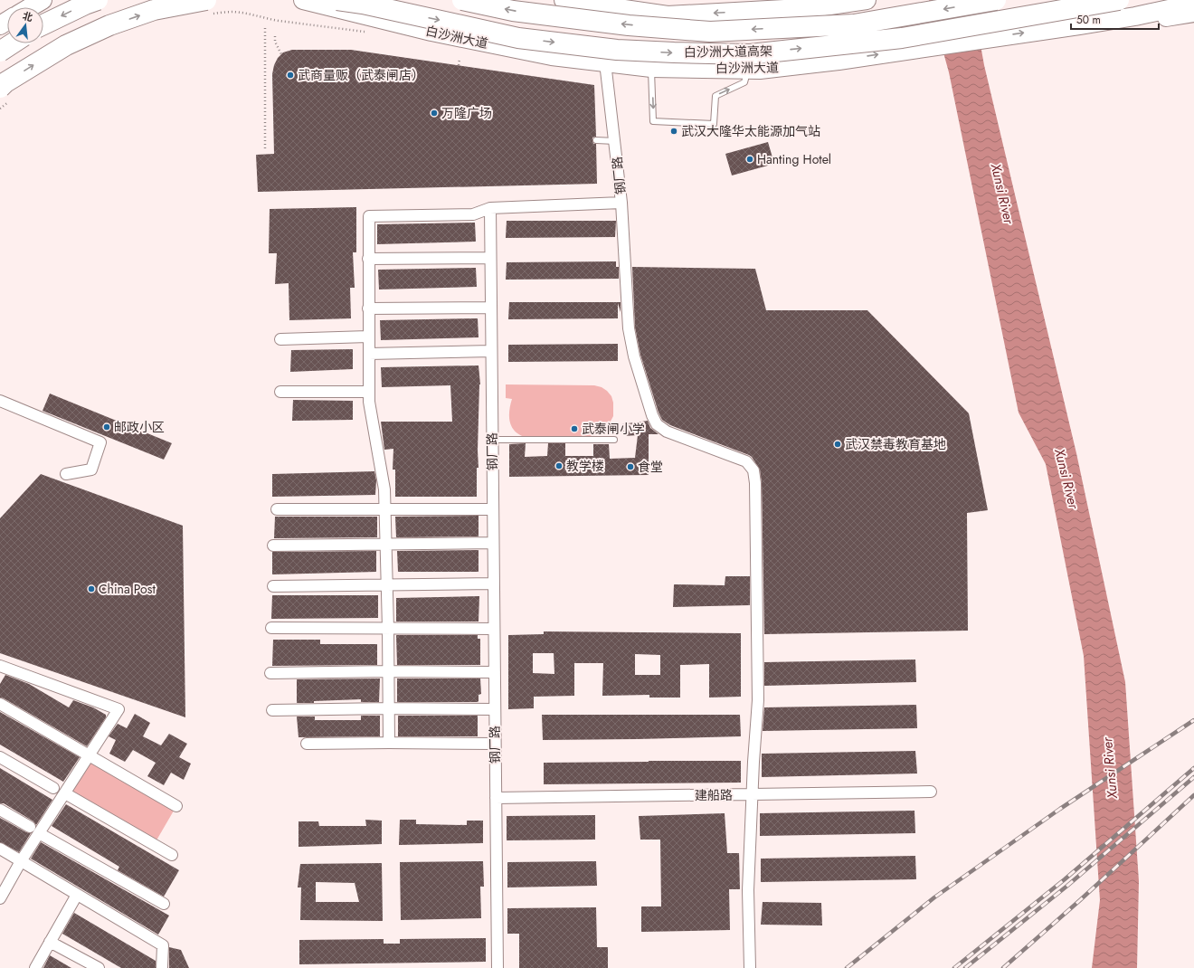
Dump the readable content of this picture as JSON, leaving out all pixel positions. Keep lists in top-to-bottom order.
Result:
{
  "streets": {
    "highway": ["白沙洲大道高架"],
    "main road": ["白沙洲大道"],
    "street": ["钢厂路", "建船路"]
  },
  "crossings": [
    ["白沙洲大道", "钢厂路"],
    ["钢厂路", "建船路"]
  ],
  "water": ["Xunsi River"],
  "places": [
    "武商量贩（武泰闸店）",
    "万隆广场",
    "武汉大隆华太能源加气站",
    "Hanting Hotel",
    "邮政小区",
    "武泰闸小学",
    "武汉禁毒教育基地",
    "教学楼",
    "食堂",
    "China Post"
  ],
  "scale_bar": "50 m",
  "north": "top"
}
